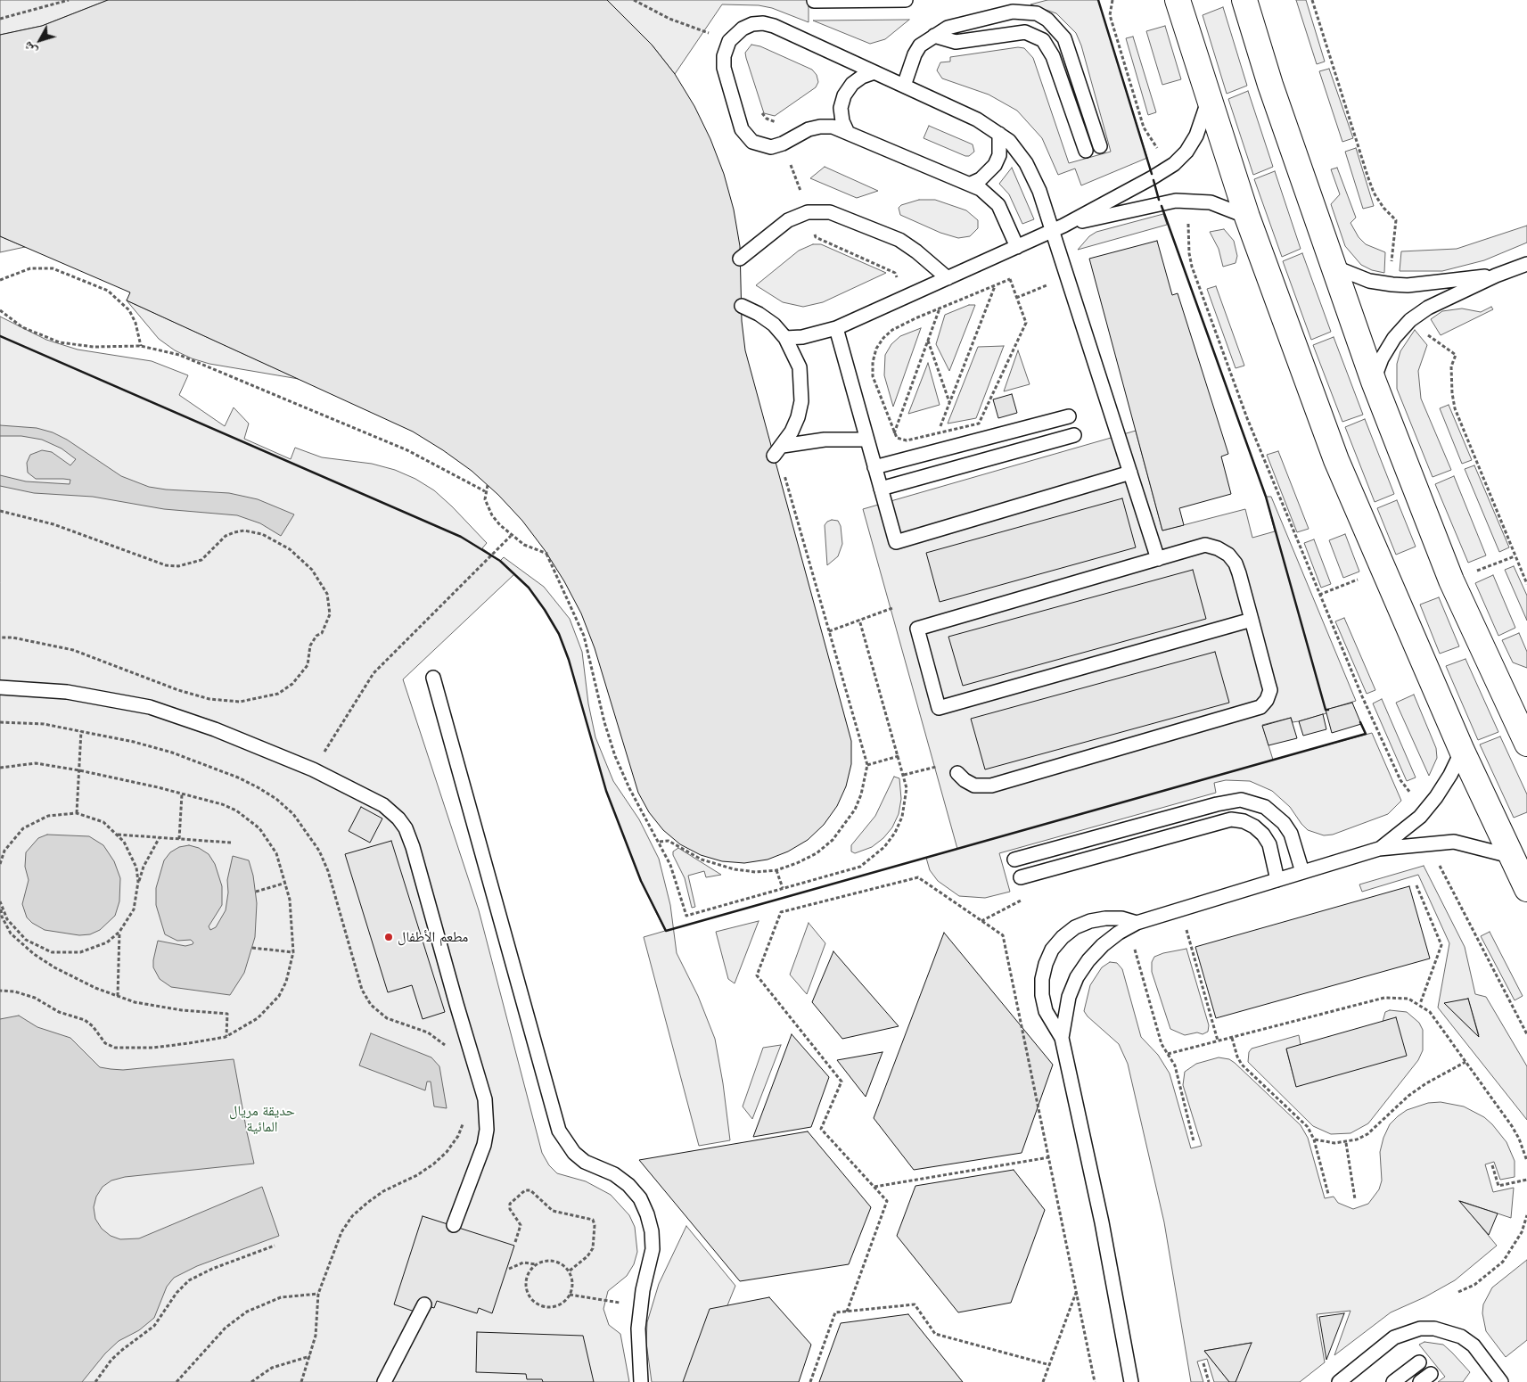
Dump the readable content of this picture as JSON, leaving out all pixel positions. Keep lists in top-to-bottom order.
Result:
{
  "parks": ["حديقة مريال المائية"],
  "places": ["مطعم الأطفال"],
  "north": "bottom left"
}
